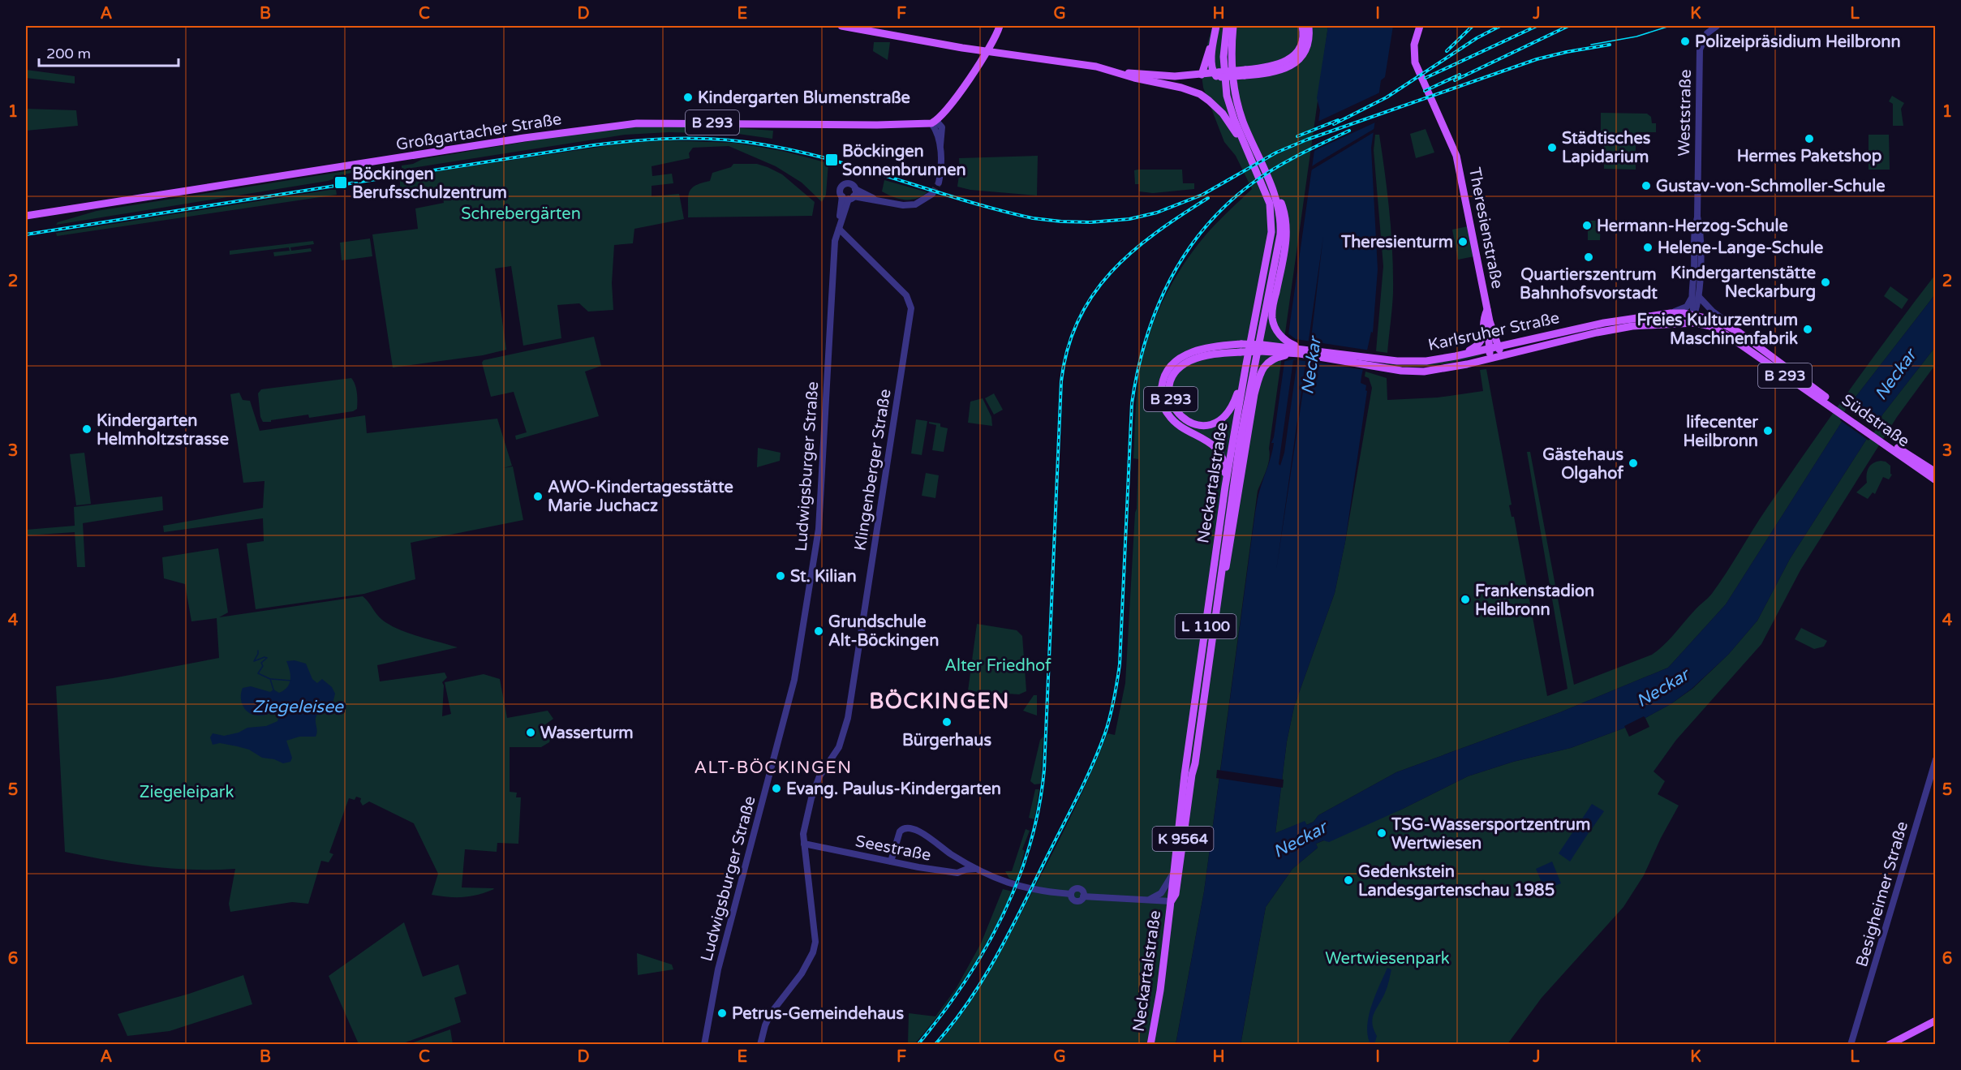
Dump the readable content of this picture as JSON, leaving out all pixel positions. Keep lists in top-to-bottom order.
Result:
{
  "streets": {
    "main road": [
      "B 293",
      "Großgartacher Straße",
      "Theresienstraße",
      "Karlsruher Straße",
      "Südstraße",
      "Neckartalstraße",
      "L 1100",
      "K 9564"
    ],
    "street": [
      "Weststraße",
      "Ludwigsburger Straße",
      "Klingenberger Straße",
      "Seestraße",
      "Besigheimer Straße"
    ]
  },
  "crossings": [
    ["Weststraße", "B 293"],
    ["Weststraße", "Karlsruher Straße"],
    ["B 293", "Karlsruher Straße"],
    ["B 293", "Südstraße"],
    ["B 293", "Neckartalstraße"],
    ["Theresienstraße", "Karlsruher Straße"],
    ["Karlsruher Straße", "Neckartalstraße"],
    ["Ludwigsburger Straße", "Klingenberger Straße"],
    ["Klingenberger Straße", "Seestraße"]
  ],
  "districts": ["BÖCKINGEN", "ALT-BÖCKINGEN"],
  "water": ["Neckar", "Ziegeleisee"],
  "parks": [
    "Schrebergärten",
    "Alter Friedhof",
    "Ziegeleipark",
    "Wertwiesenpark"
  ],
  "places": {
    "other": [
      "Polizeipräsidium Heilbronn",
      "Kindergarten Blumenstraße",
      "Hermes Paketshop",
      "Städtisches Lapidarium",
      "Gustav-von-Schmoller-Schule",
      "Hermann-Herzog-Schule",
      "Theresienturm",
      "Helene-Lange-Schule",
      "Quartierszentrum Bahnhofsvorstadt",
      "Kindergartenstätte Neckarburg",
      "Freies Kulturzentrum Maschinenfabrik",
      "Kindergarten Helmholtzstrasse",
      "lifecenter Heilbronn",
      "Gästehaus Olgahof",
      "AWO-Kindertagesstätte Marie Juchacz",
      "St. Kilian",
      "Frankenstadion Heilbronn",
      "Grundschule Alt-Böckingen",
      "Bürgerhaus",
      "Wasserturm",
      "Evang. Paulus-Kindergarten",
      "TSG-Wassersportzentrum Wertwiesen",
      "Gedenkstein Landesgartenschau 1985",
      "Petrus-Gemeindehaus"
    ],
    "transit": ["Böckingen Sonnenbrunnen", "Böckingen Berufsschulzentrum"]
  },
  "scale_bar": "200 m",
  "grid": {
    "columns": [
      "A",
      "B",
      "C",
      "D",
      "E",
      "F",
      "G",
      "H",
      "I",
      "J",
      "K",
      "L"
    ],
    "rows": [
      "1",
      "2",
      "3",
      "4",
      "5",
      "6"
    ]
  }
}
